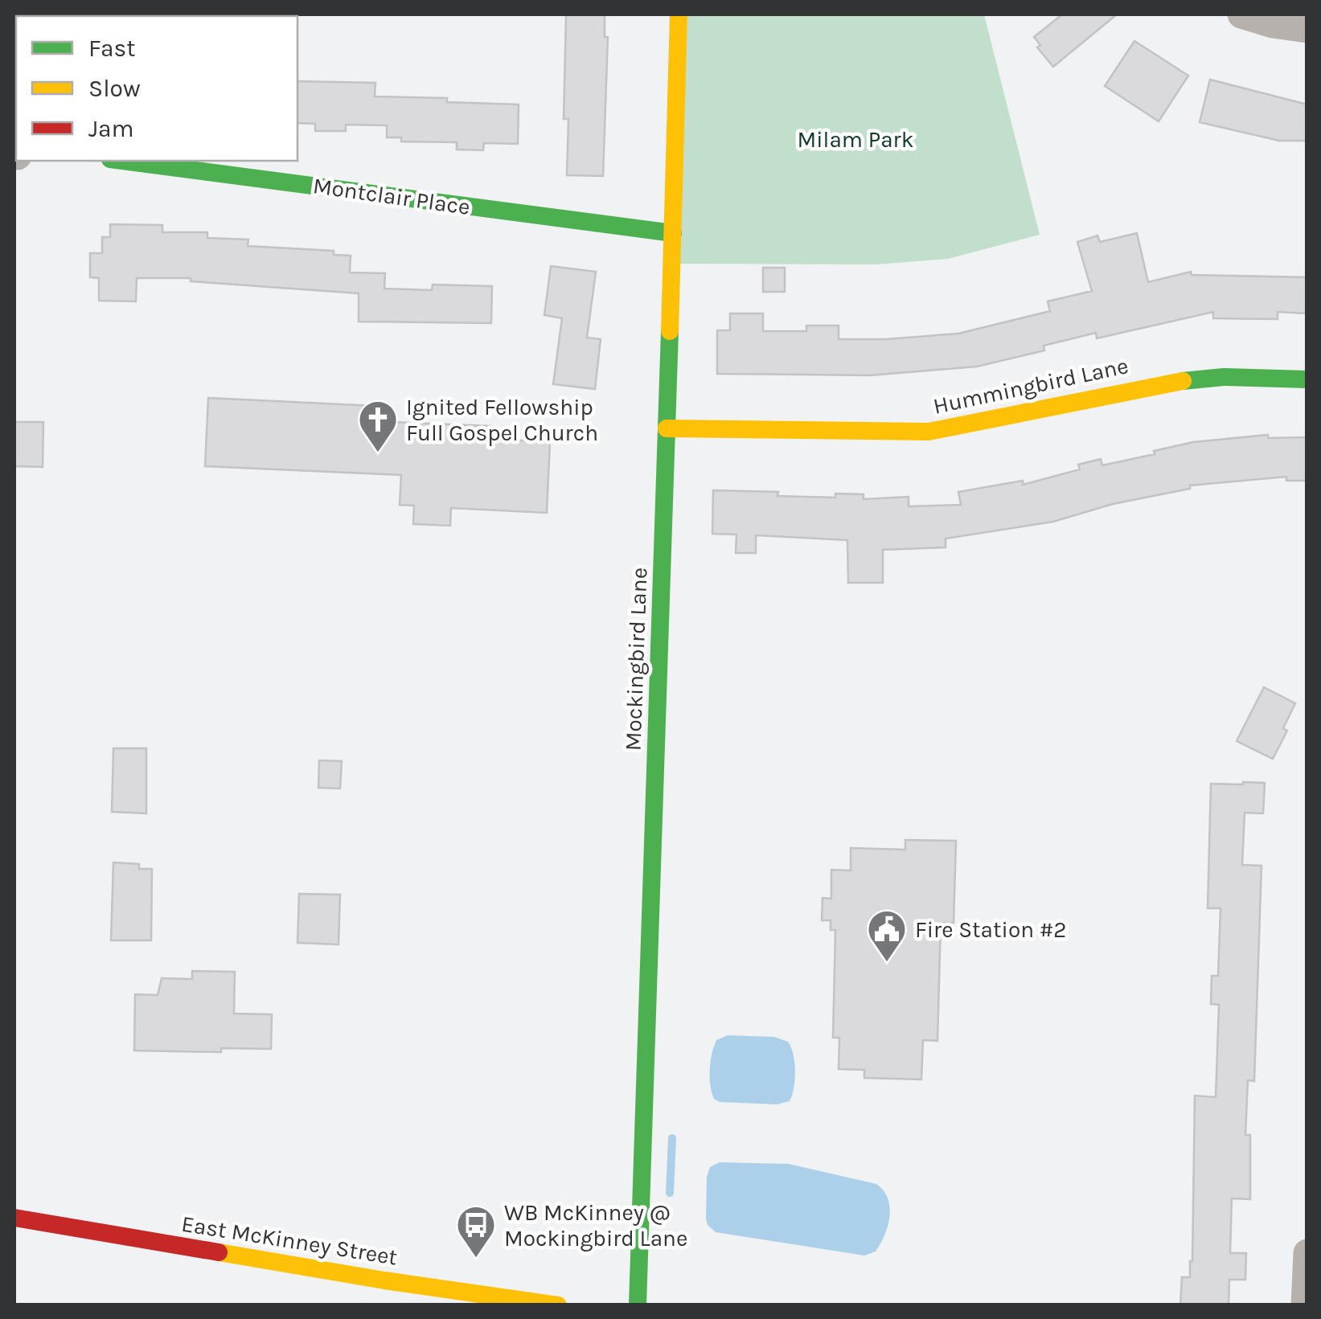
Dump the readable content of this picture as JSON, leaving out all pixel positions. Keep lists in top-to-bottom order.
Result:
{
  "streets": {
    "street": [
      "Montclair Place",
      "Hummingbird Lane",
      "Mockingbird Lane",
      "East McKinney Street"
    ]
  },
  "crossings": [
    ["Montclair Place", "Mockingbird Lane"],
    ["Hummingbird Lane", "Mockingbird Lane"]
  ],
  "parks": ["Milam Park"],
  "places": {
    "church": ["Ignited Fellowship Full Gospel Church"],
    "public building": ["Fire Station #2"],
    "bus stop": ["WB McKinney @ Mockingbird Lane"]
  },
  "legend": ["Fast", "Slow", "Jam"]
}
